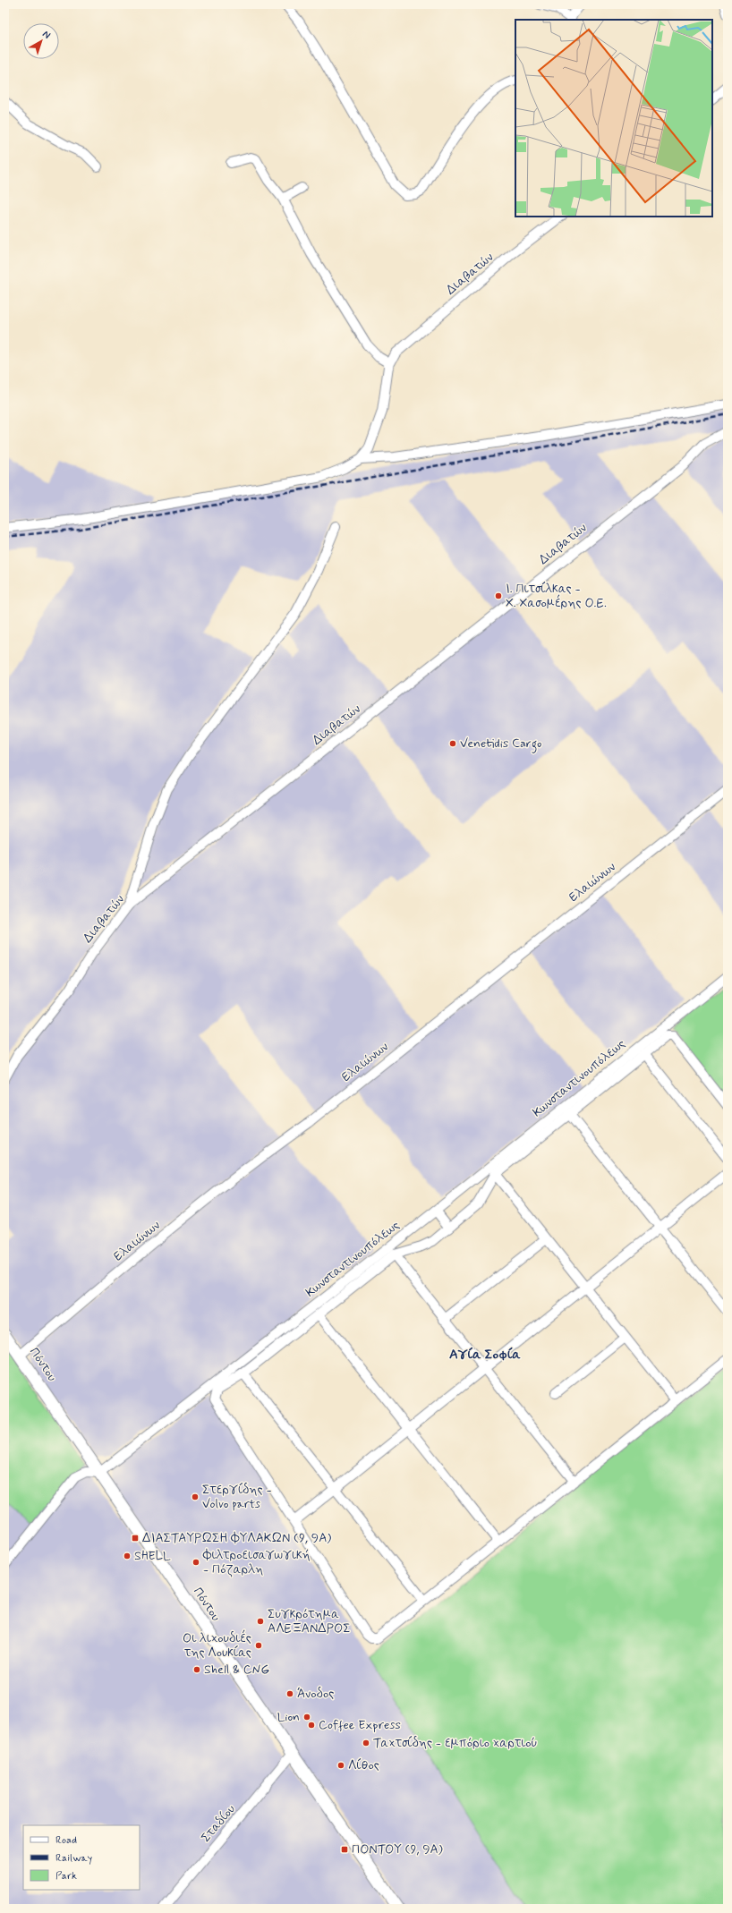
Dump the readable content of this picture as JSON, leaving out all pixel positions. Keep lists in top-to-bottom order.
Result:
{
  "streets": {
    "street": [
      "Διαβατών",
      "Ελαιώνων",
      "Κωνσταντινουπόλεως",
      "Πόντου",
      "Σταδίου"
    ]
  },
  "crossings": [
    ["Ελαιώνων", "Πόντου"],
    ["Κωνσταντινουπόλεως", "Πόντου"],
    ["Πόντου", "Σταδίου"]
  ],
  "districts": ["Αγία Σοφία"],
  "places": {
    "other": [
      "Ι. Πιτσίλκας - Χ. Χασομέρης Ο.Ε.",
      "Venetidis Cargo",
      "Στεργίδης - Volvo parts",
      "SHELL",
      "Φιλτροεισαγωγική - Πόζαρλη",
      "Συγκρότημα ΑΛΕΞΑΝΔΡΟΣ",
      "Οι λιχουδιές της Λουκίας",
      "Shell & CNG",
      "Άνοδος",
      "Lion",
      "Coffee Express",
      "Ταχτσίδης - εμπόριο χαρτιού",
      "Λίθος"
    ],
    "transit": ["ΔΙΑΣΤΑΥΡΩΣΗ ΦΥΛΑΚΩΝ (9, 9Α)", "ΠΟΝΤΟΥ (9, 9Α)"]
  },
  "legend": ["Road", "Railway", "Park"],
  "north": "top right"
}
